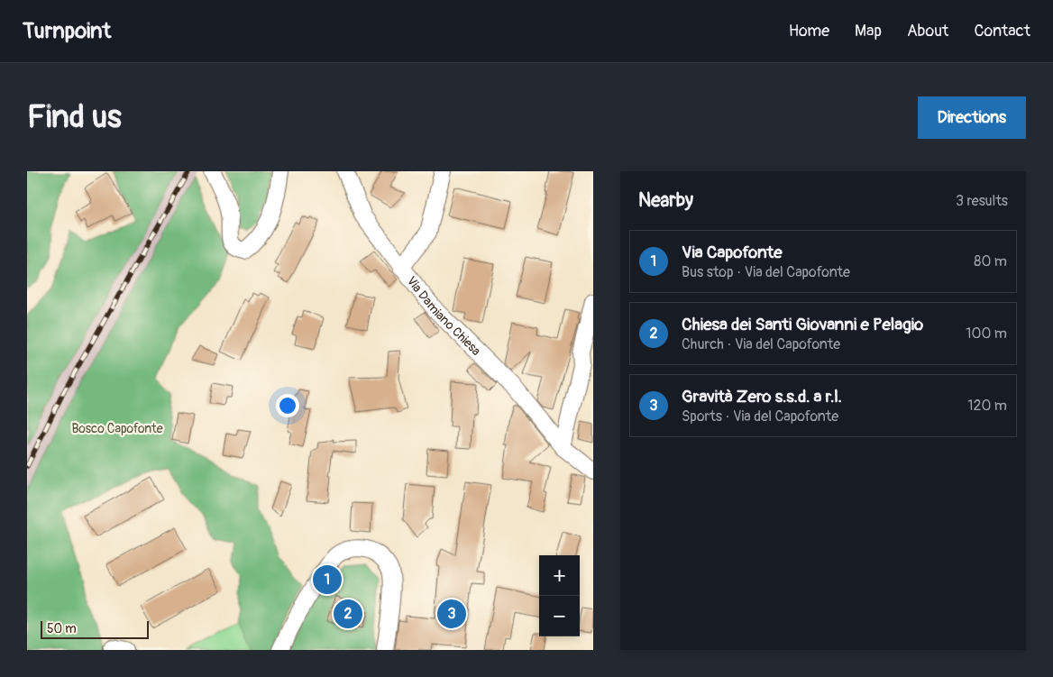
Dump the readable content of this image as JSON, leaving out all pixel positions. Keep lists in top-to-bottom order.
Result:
{
  "streets": {
    "street": ["Via Damiano Chiesa"]
  },
  "parks": ["Bosco Capofonte"],
  "scale_bar": "50 m",
  "page": {
    "header": "Turnpoint",
    "nav": [
      "Home",
      "Map",
      "About",
      "Contact"
    ],
    "buttons": "Directions",
    "title": "Find us",
    "heading": ["Nearby", "3 results"],
    "list": [
      {
        "mark": "1",
        "name": "Via Capofonte",
        "note": "Bus stop · Via del Capofonte",
        "value": "80 m"
      },
      {
        "mark": "2",
        "name": "Chiesa dei Santi Giovanni e Pelagio",
        "note": "Church · Via del Capofonte",
        "value": "100 m"
      },
      {
        "mark": "3",
        "name": "Gravità Zero s.s.d. a r.l.",
        "note": "Sports · Via del Capofonte",
        "value": "120 m"
      }
    ],
    "map_buttons": ["+", "−"],
    "pins": ["1", "2", "3"],
    "scale": "50 m"
  }
}
